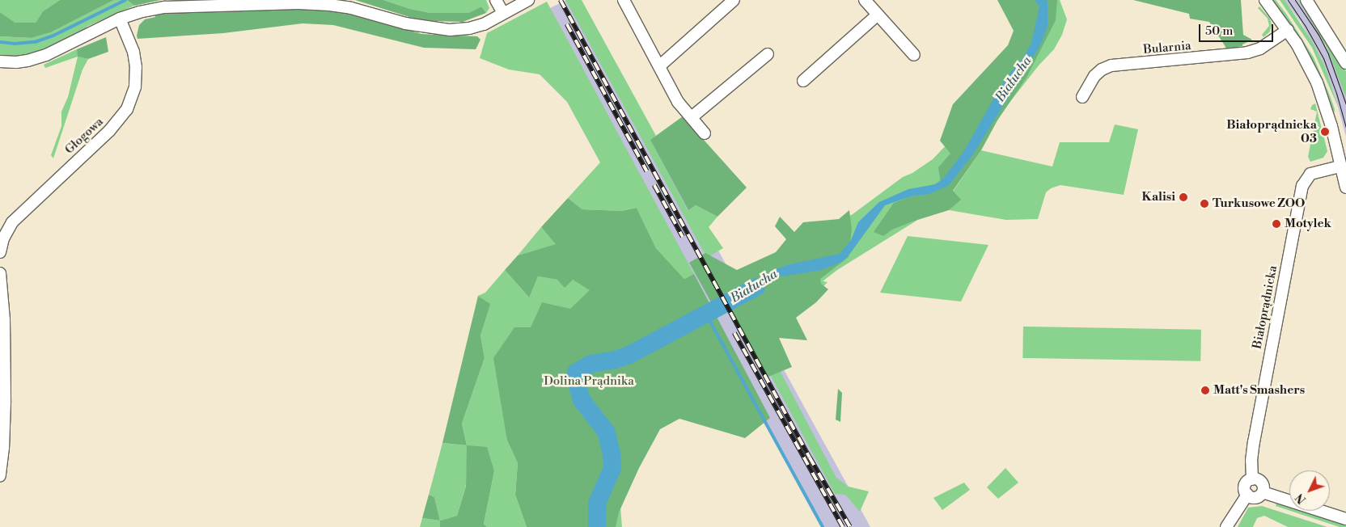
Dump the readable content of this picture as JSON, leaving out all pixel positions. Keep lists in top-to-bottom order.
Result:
{
  "streets": {
    "street": ["Bularnia", "Głogowa", "Białoprądnicka"]
  },
  "water": ["Białucha"],
  "parks": ["Dolina Prądnika"],
  "places": [
    "Białoprądnicka 03",
    "Kalisi",
    "Turkusowe ZOO",
    "Motylek",
    "Matt's Smashers"
  ],
  "scale_bar": "50 m",
  "north": "bottom left"
}
